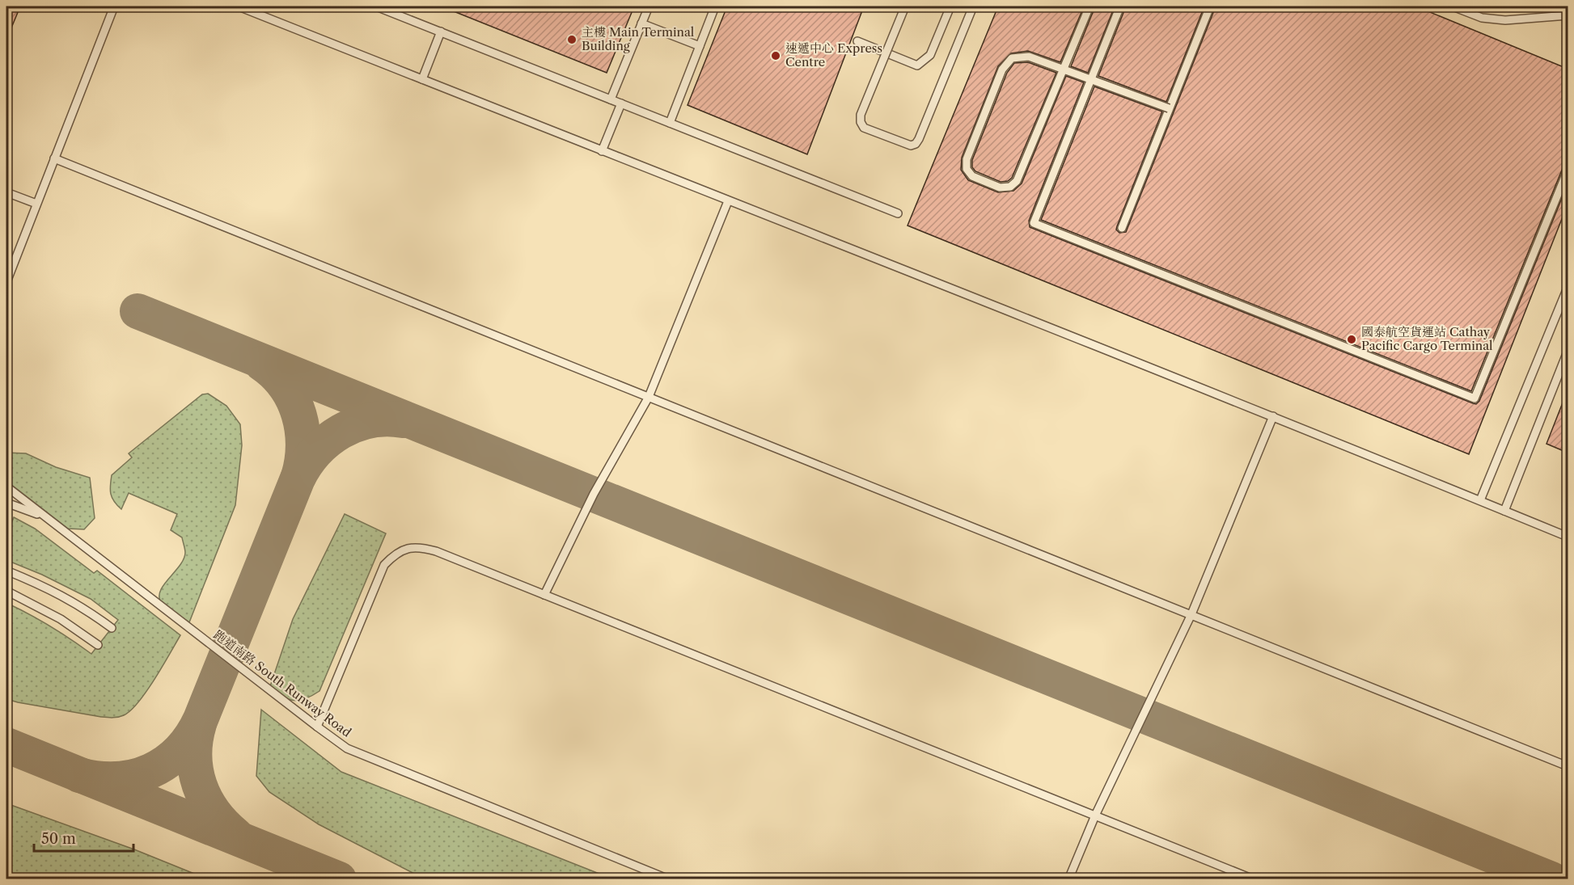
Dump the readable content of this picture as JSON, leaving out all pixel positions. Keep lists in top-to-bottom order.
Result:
{
  "streets": {
    "lane": ["跑道南路 South Runway Road"]
  },
  "places": ["主樓 Main Terminal Building", "速遞中心 Express Centre", "國泰航空貨運站 Cathay Pacific Cargo Terminal"],
  "scale_bar": "50 m"
}
